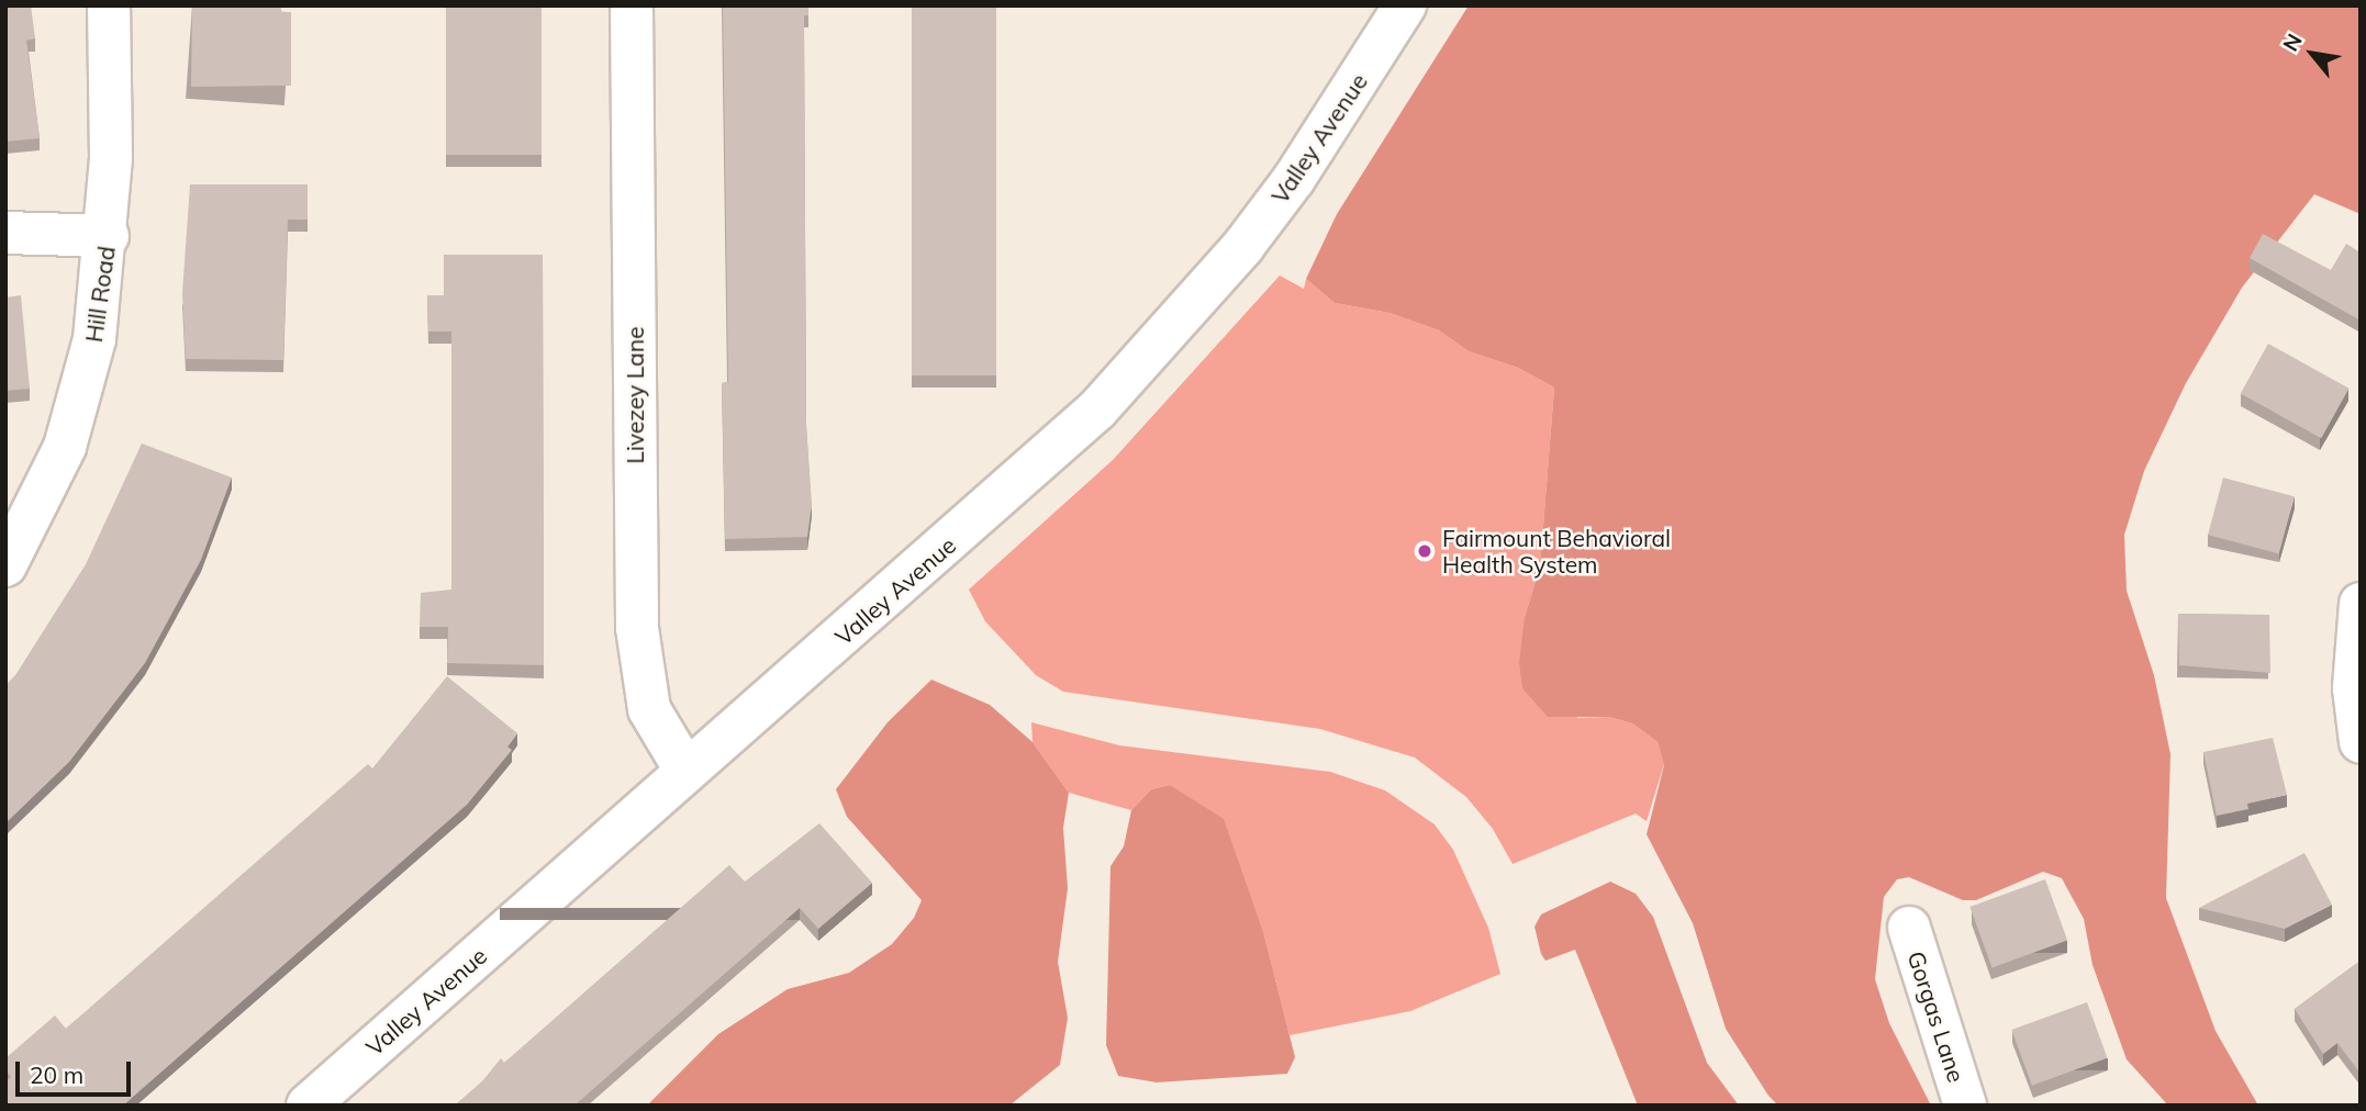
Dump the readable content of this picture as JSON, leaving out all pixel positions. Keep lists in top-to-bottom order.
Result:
{
  "streets": {
    "street": [
      "Valley Avenue",
      "Hill Road",
      "Livezey Lane",
      "Gorgas Lane"
    ]
  },
  "crossings": [
    ["Valley Avenue", "Livezey Lane"]
  ],
  "places": ["Fairmount Behavioral Health System"],
  "scale_bar": "20 m",
  "north": "top left"
}
